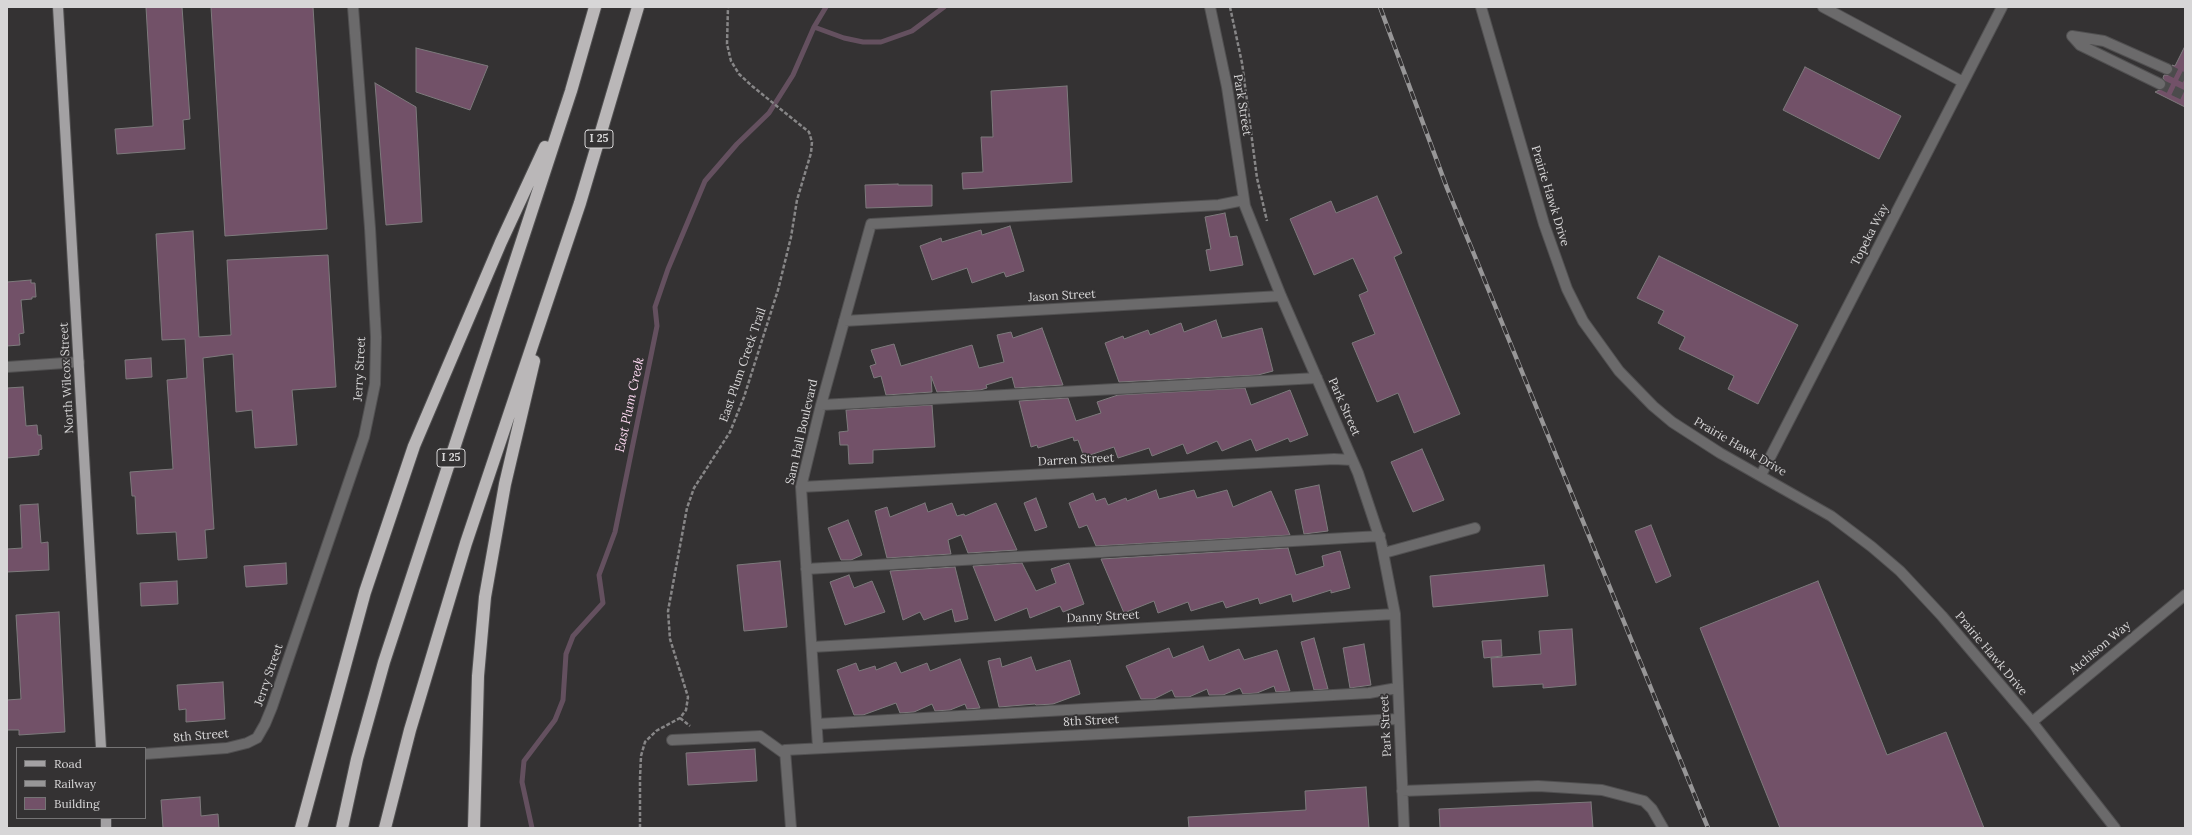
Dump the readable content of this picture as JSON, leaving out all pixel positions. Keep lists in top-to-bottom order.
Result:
{
  "streets": {
    "highway": ["I 25"],
    "main road": ["North Wilcox Street"],
    "street": [
      "Park Street",
      "Prairie Hawk Drive",
      "Topeka Way",
      "Jason Street",
      "Jerry Street",
      "Sam Hall Boulevard",
      "Darren Street",
      "Danny Street",
      "Atchison Way",
      "8th Street"
    ],
    "path": ["East Plum Creek Trail"]
  },
  "crossings": [
    ["Park Street", "Jason Street"],
    ["Park Street", "Sam Hall Boulevard"],
    ["Park Street", "Darren Street"],
    ["Park Street", "Danny Street"],
    ["Park Street", "8th Street"],
    ["Prairie Hawk Drive", "Topeka Way"],
    ["Prairie Hawk Drive", "Atchison Way"],
    ["Jason Street", "Sam Hall Boulevard"],
    ["Jerry Street", "8th Street"],
    ["Sam Hall Boulevard", "Darren Street"],
    ["Sam Hall Boulevard", "Danny Street"],
    ["Sam Hall Boulevard", "8th Street"]
  ],
  "water": ["East Plum Creek"],
  "legend": ["Road", "Railway", "Building"]
}
